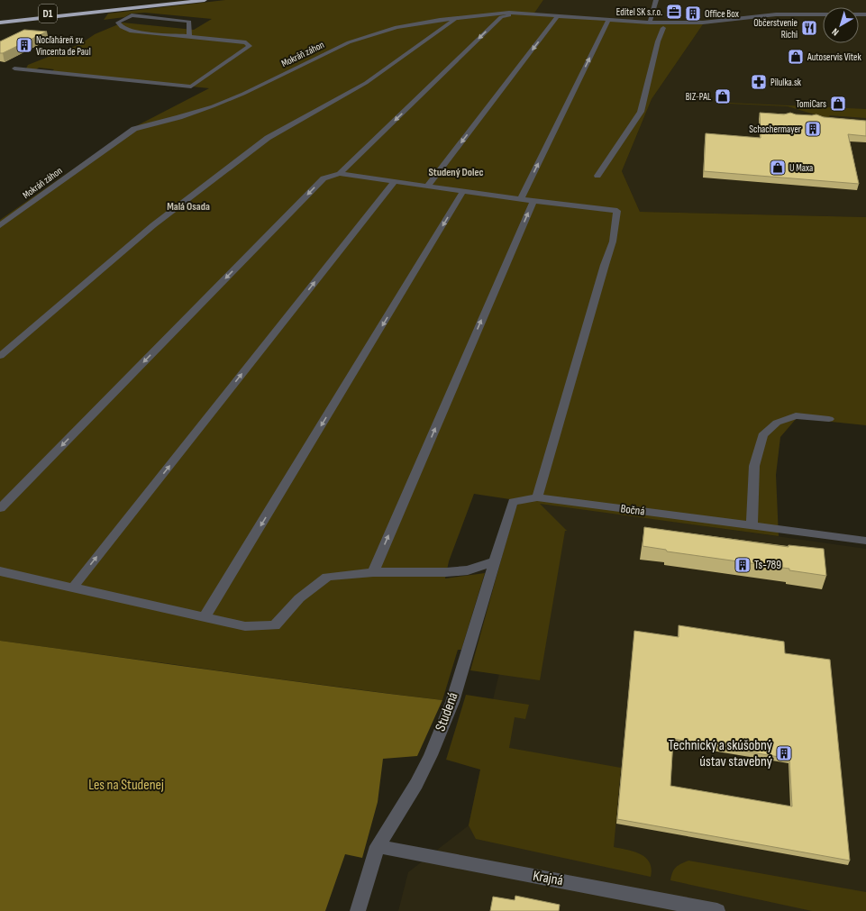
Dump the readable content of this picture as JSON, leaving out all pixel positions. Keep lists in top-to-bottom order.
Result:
{
  "streets": {
    "highway": ["D1"],
    "street": [
      "Mokráň záhon",
      "Bočná",
      "Studená",
      "Krajná"
    ]
  },
  "crossings": [
    ["Bočná", "Studená"],
    ["Studená", "Krajná"]
  ],
  "districts": ["Studený Dolec", "Malá Osada"],
  "parks": ["Les na Studenej"],
  "places": {
    "office": ["Editel SK s.r.o."],
    "building": [
      "Office Box",
      "Nocľaháreň sv. Vincenta de Paul",
      "Schachermayer",
      "Ts-789",
      "Technický a skúšobný ústav stavebný"
    ],
    "restaurant": ["Občerstvenie Richi"],
    "shop": [
      "Autoservis Vitek",
      "BIZ-PAL",
      "TomiCars",
      "U Maxa"
    ],
    "pharmacy": ["Pilulka.sk"]
  },
  "north": "bottom left"
}
